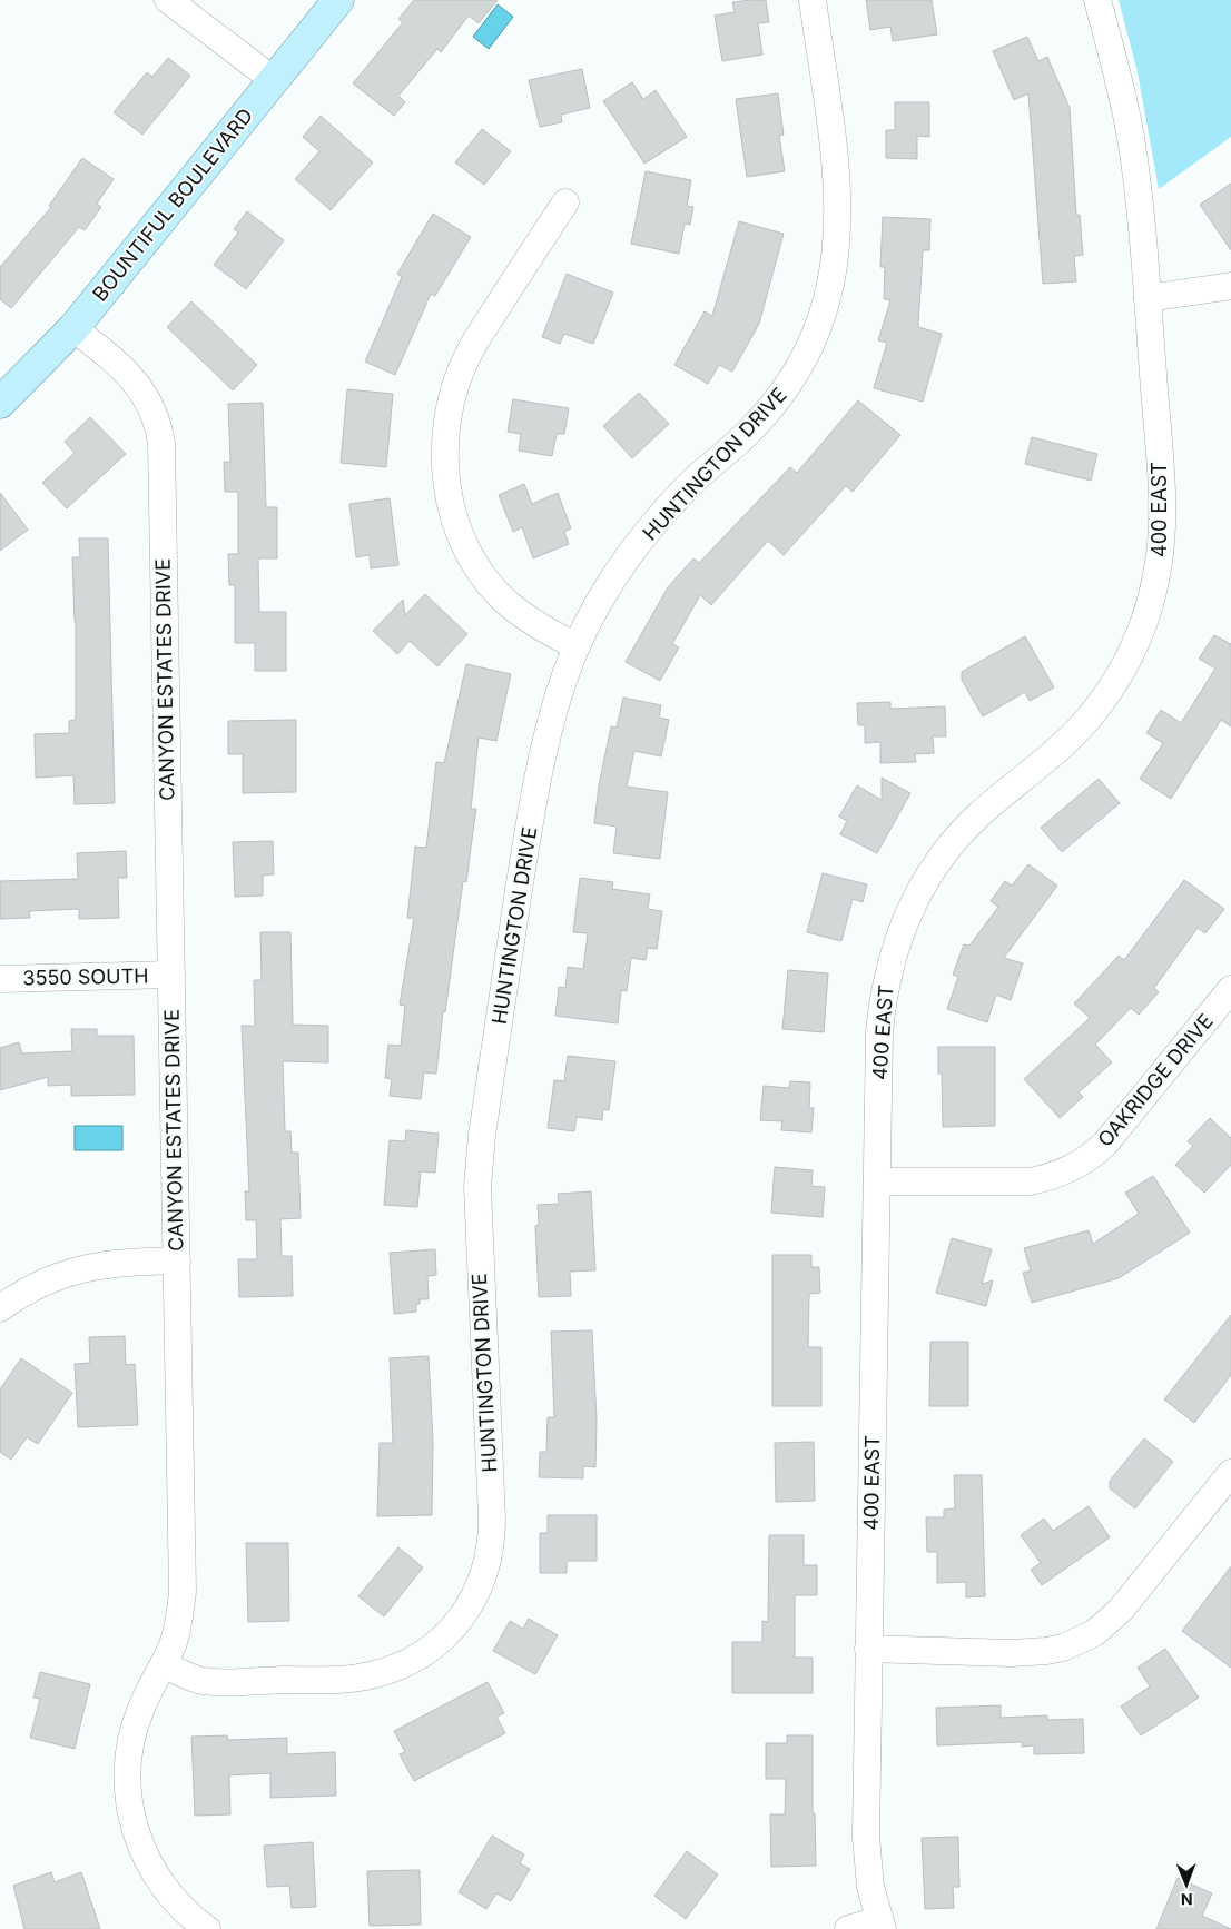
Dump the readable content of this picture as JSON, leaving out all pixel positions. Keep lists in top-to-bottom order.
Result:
{
  "streets": {
    "main road": ["BOUNTIFUL BOULEVARD"],
    "street": [
      "HUNTINGTON DRIVE",
      "400 EAST",
      "CANYON ESTATES DRIVE",
      "3550 SOUTH",
      "OAKRIDGE DRIVE"
    ]
  },
  "crossings": [
    ["BOUNTIFUL BOULEVARD", "CANYON ESTATES DRIVE"],
    ["HUNTINGTON DRIVE", "CANYON ESTATES DRIVE"],
    ["400 EAST", "OAKRIDGE DRIVE"],
    ["CANYON ESTATES DRIVE", "3550 SOUTH"]
  ],
  "north": "bottom"
}
